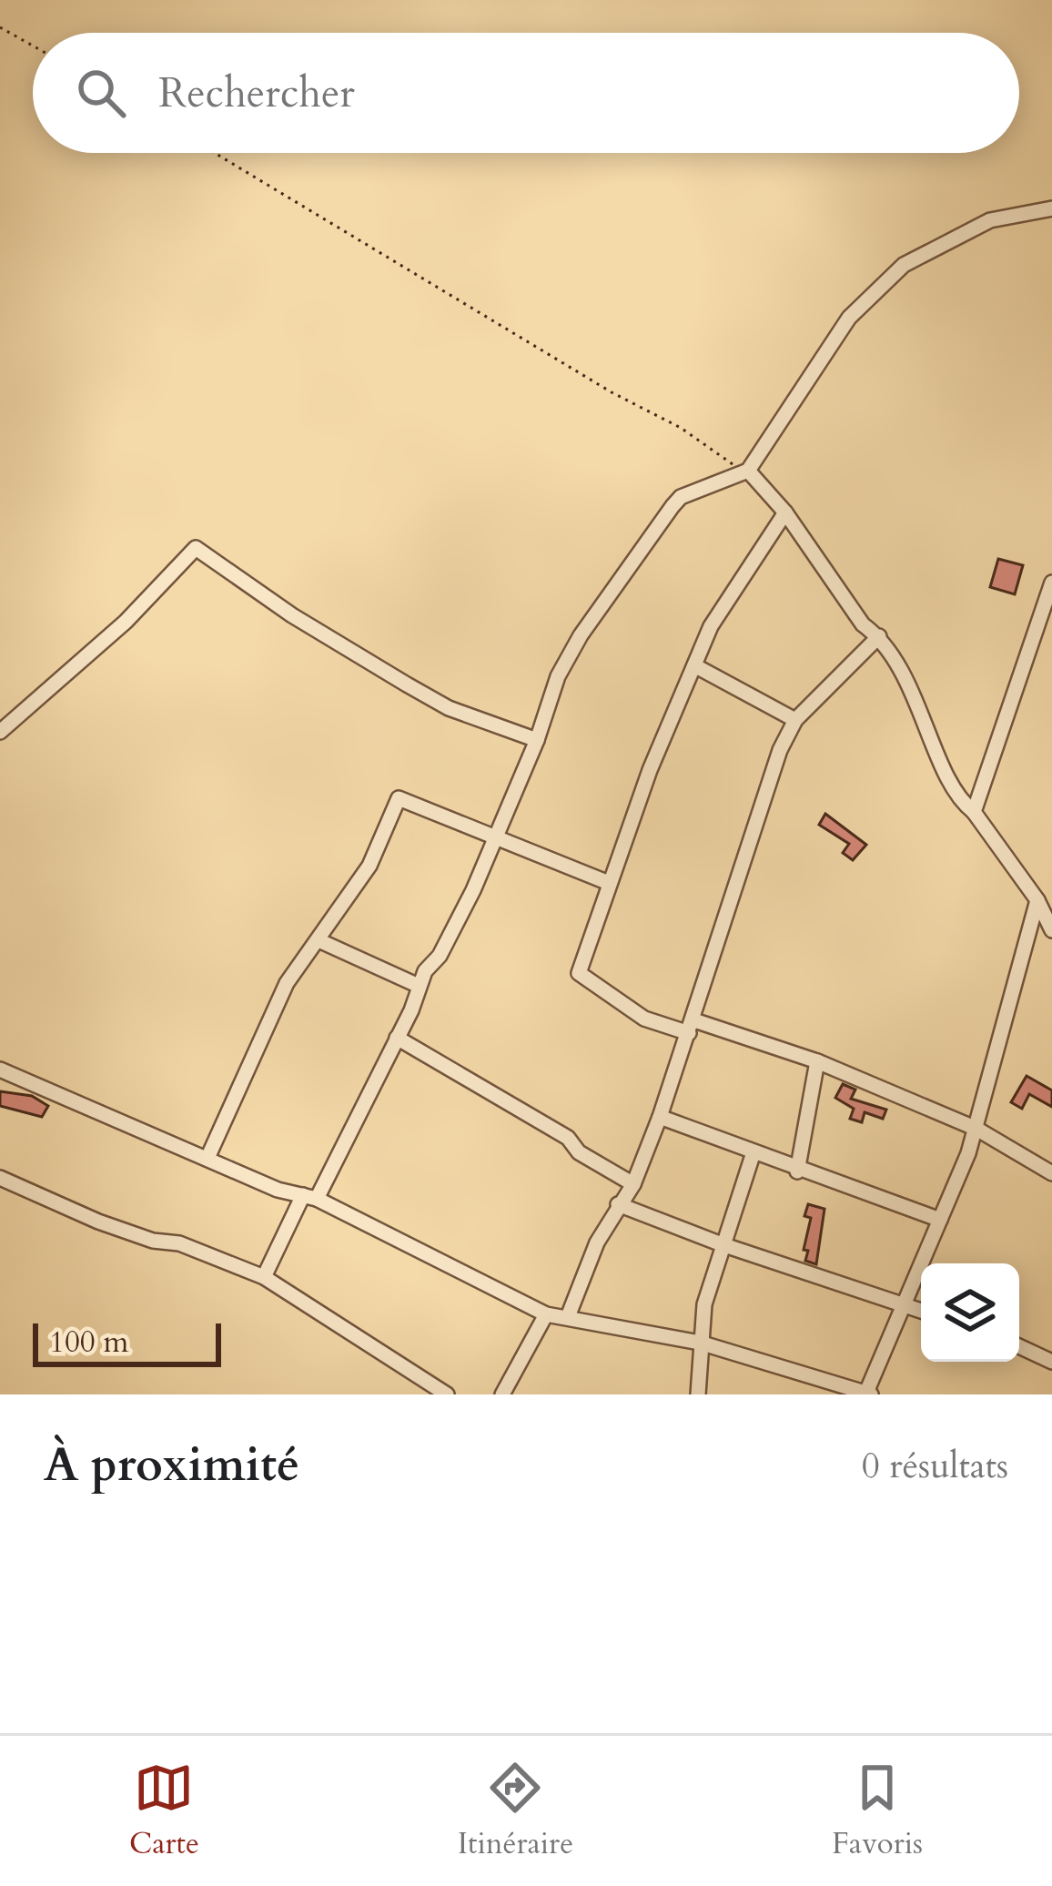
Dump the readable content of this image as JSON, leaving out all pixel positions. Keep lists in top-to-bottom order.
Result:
{
  "scale_bar": "100 m",
  "page": {
    "search": "Rechercher",
    "scale": "100 m",
    "heading": ["À proximité", "0 résultats"],
    "nav": ["Carte", "Itinéraire", "Favoris"]
  }
}
